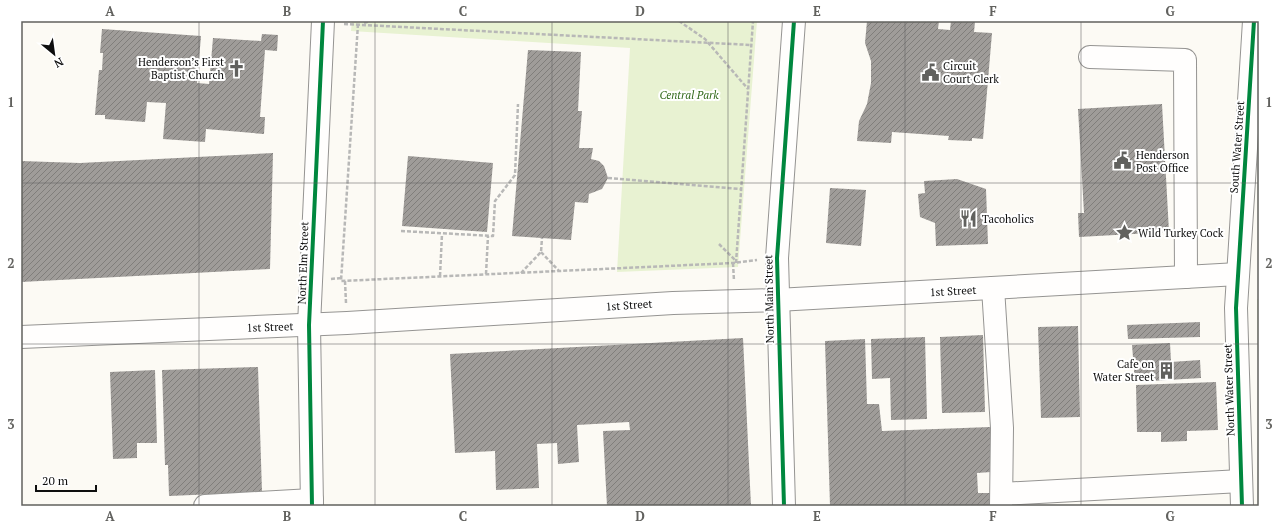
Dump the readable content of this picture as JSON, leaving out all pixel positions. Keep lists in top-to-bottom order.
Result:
{
  "streets": {
    "street": [
      "South Water Street",
      "North Elm Street",
      "1st Street",
      "North Main Street",
      "North Water Street"
    ]
  },
  "crossings": [
    ["South Water Street", "1st Street"],
    ["South Water Street", "North Water Street"],
    ["North Elm Street", "1st Street"],
    ["1st Street", "North Main Street"],
    ["1st Street", "North Water Street"]
  ],
  "parks": ["Central Park"],
  "places": {
    "church": ["Henderson’s First Baptist Church"],
    "public building": ["Circuit Court Clerk", "Henderson Post Office"],
    "restaurant": ["Tacoholics"],
    "place": ["Wild Turkey Cock"],
    "building": ["Cafe on Water Street"]
  },
  "scale_bar": "20 m",
  "north": "bottom right",
  "grid": {
    "columns": [
      "A",
      "B",
      "C",
      "D",
      "E",
      "F",
      "G"
    ],
    "rows": ["1", "2", "3"]
  }
}
